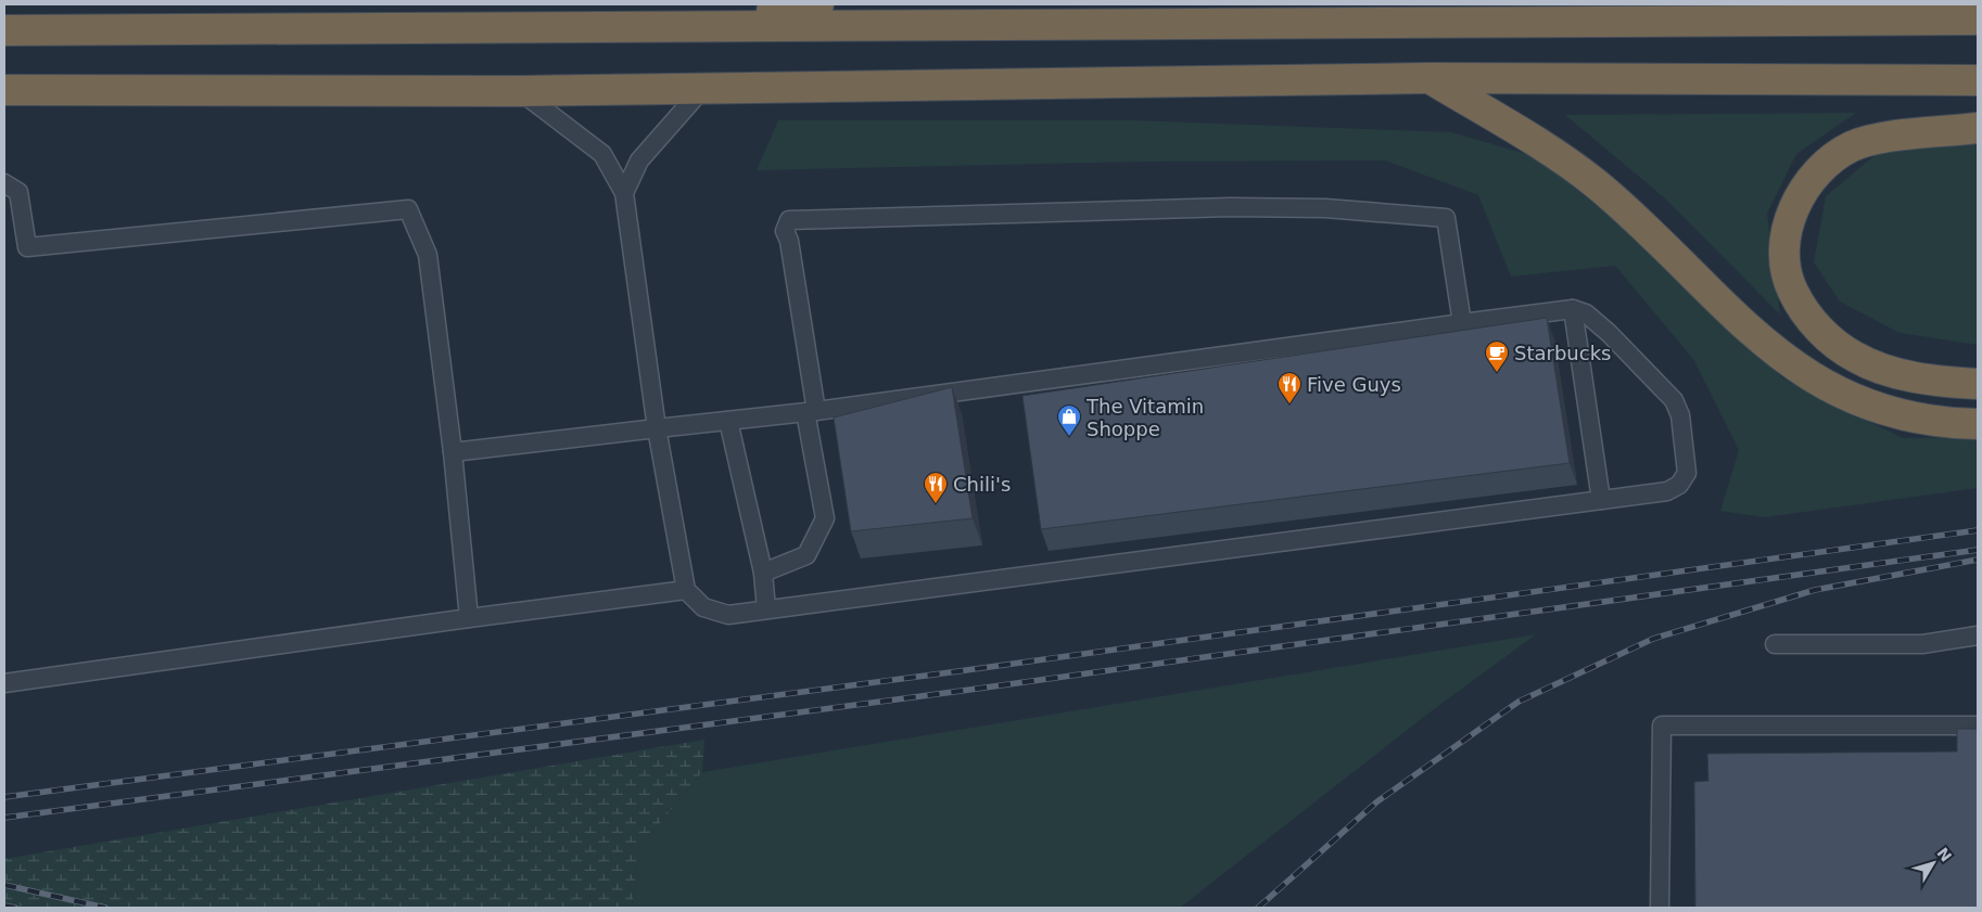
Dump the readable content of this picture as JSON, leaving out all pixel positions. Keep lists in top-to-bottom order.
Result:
{
  "places": {
    "cafe": ["Starbucks"],
    "restaurant": ["Five Guys", "Chili's"],
    "shop": ["The Vitamin Shoppe"]
  },
  "north": "top right"
}
